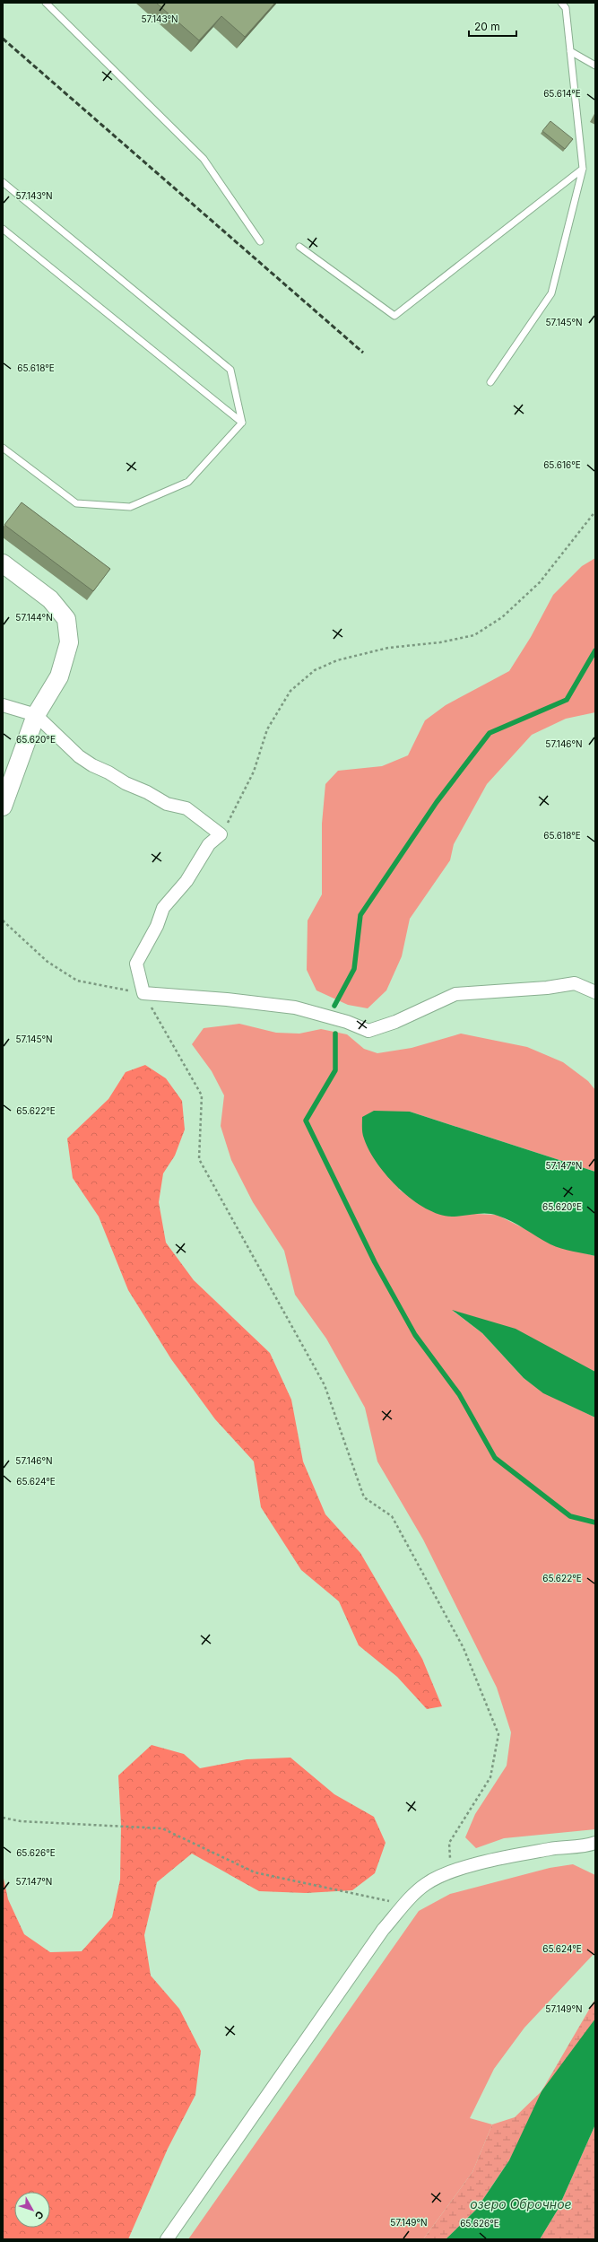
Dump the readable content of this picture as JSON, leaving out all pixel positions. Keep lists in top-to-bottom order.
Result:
{
  "water": ["озеро Оброчное"],
  "scale_bar": "20 m",
  "north": "bottom right",
  "coordinates": [
    "57.143°N",
    "65.614°E",
    "57.145°N",
    "65.618°E",
    "65.616°E",
    "57.144°N",
    "65.620°E",
    "57.146°N",
    "65.622°E",
    "57.147°N",
    "65.624°E",
    "65.626°E",
    "57.149°N"
  ]
}
